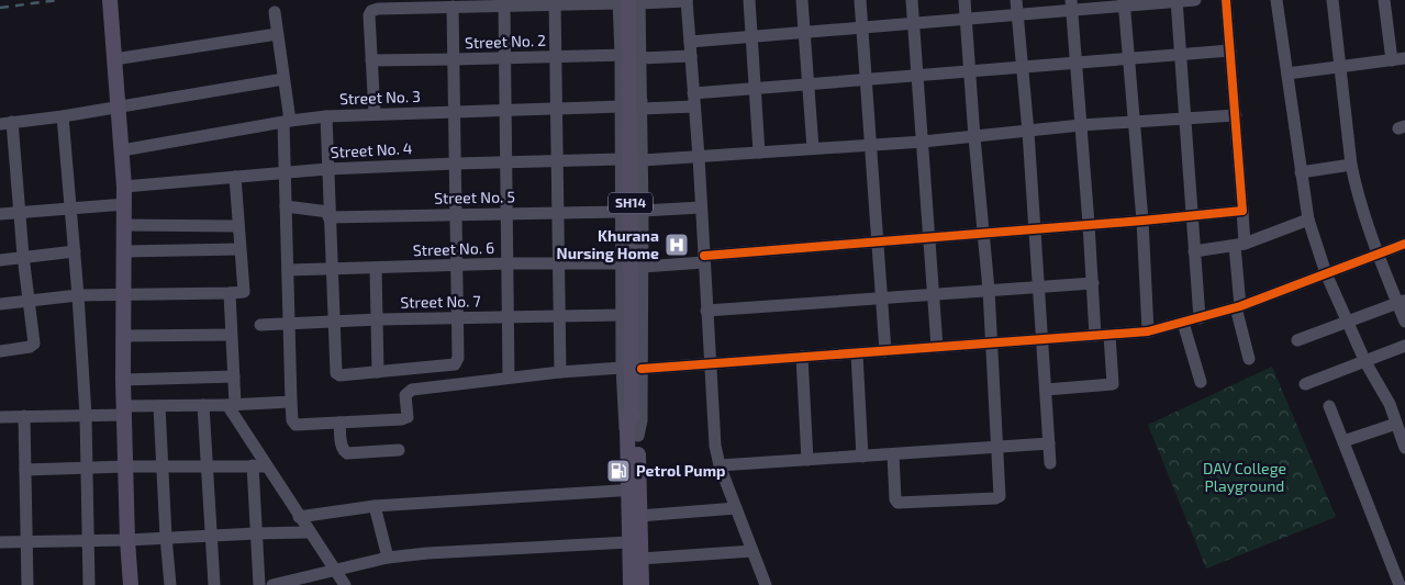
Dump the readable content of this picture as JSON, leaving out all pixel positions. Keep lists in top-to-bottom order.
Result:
{
  "streets": {
    "main road": ["SH14"],
    "street": [
      "Street No. 2",
      "Street No. 3",
      "Street No. 4",
      "Street No. 5",
      "Street No. 6",
      "Street No. 7"
    ]
  },
  "parks": ["DAV College Playground"],
  "places": {
    "hospital": ["Khurana Nursing Home"],
    "fuel station": ["Petrol Pump"]
  }
}
